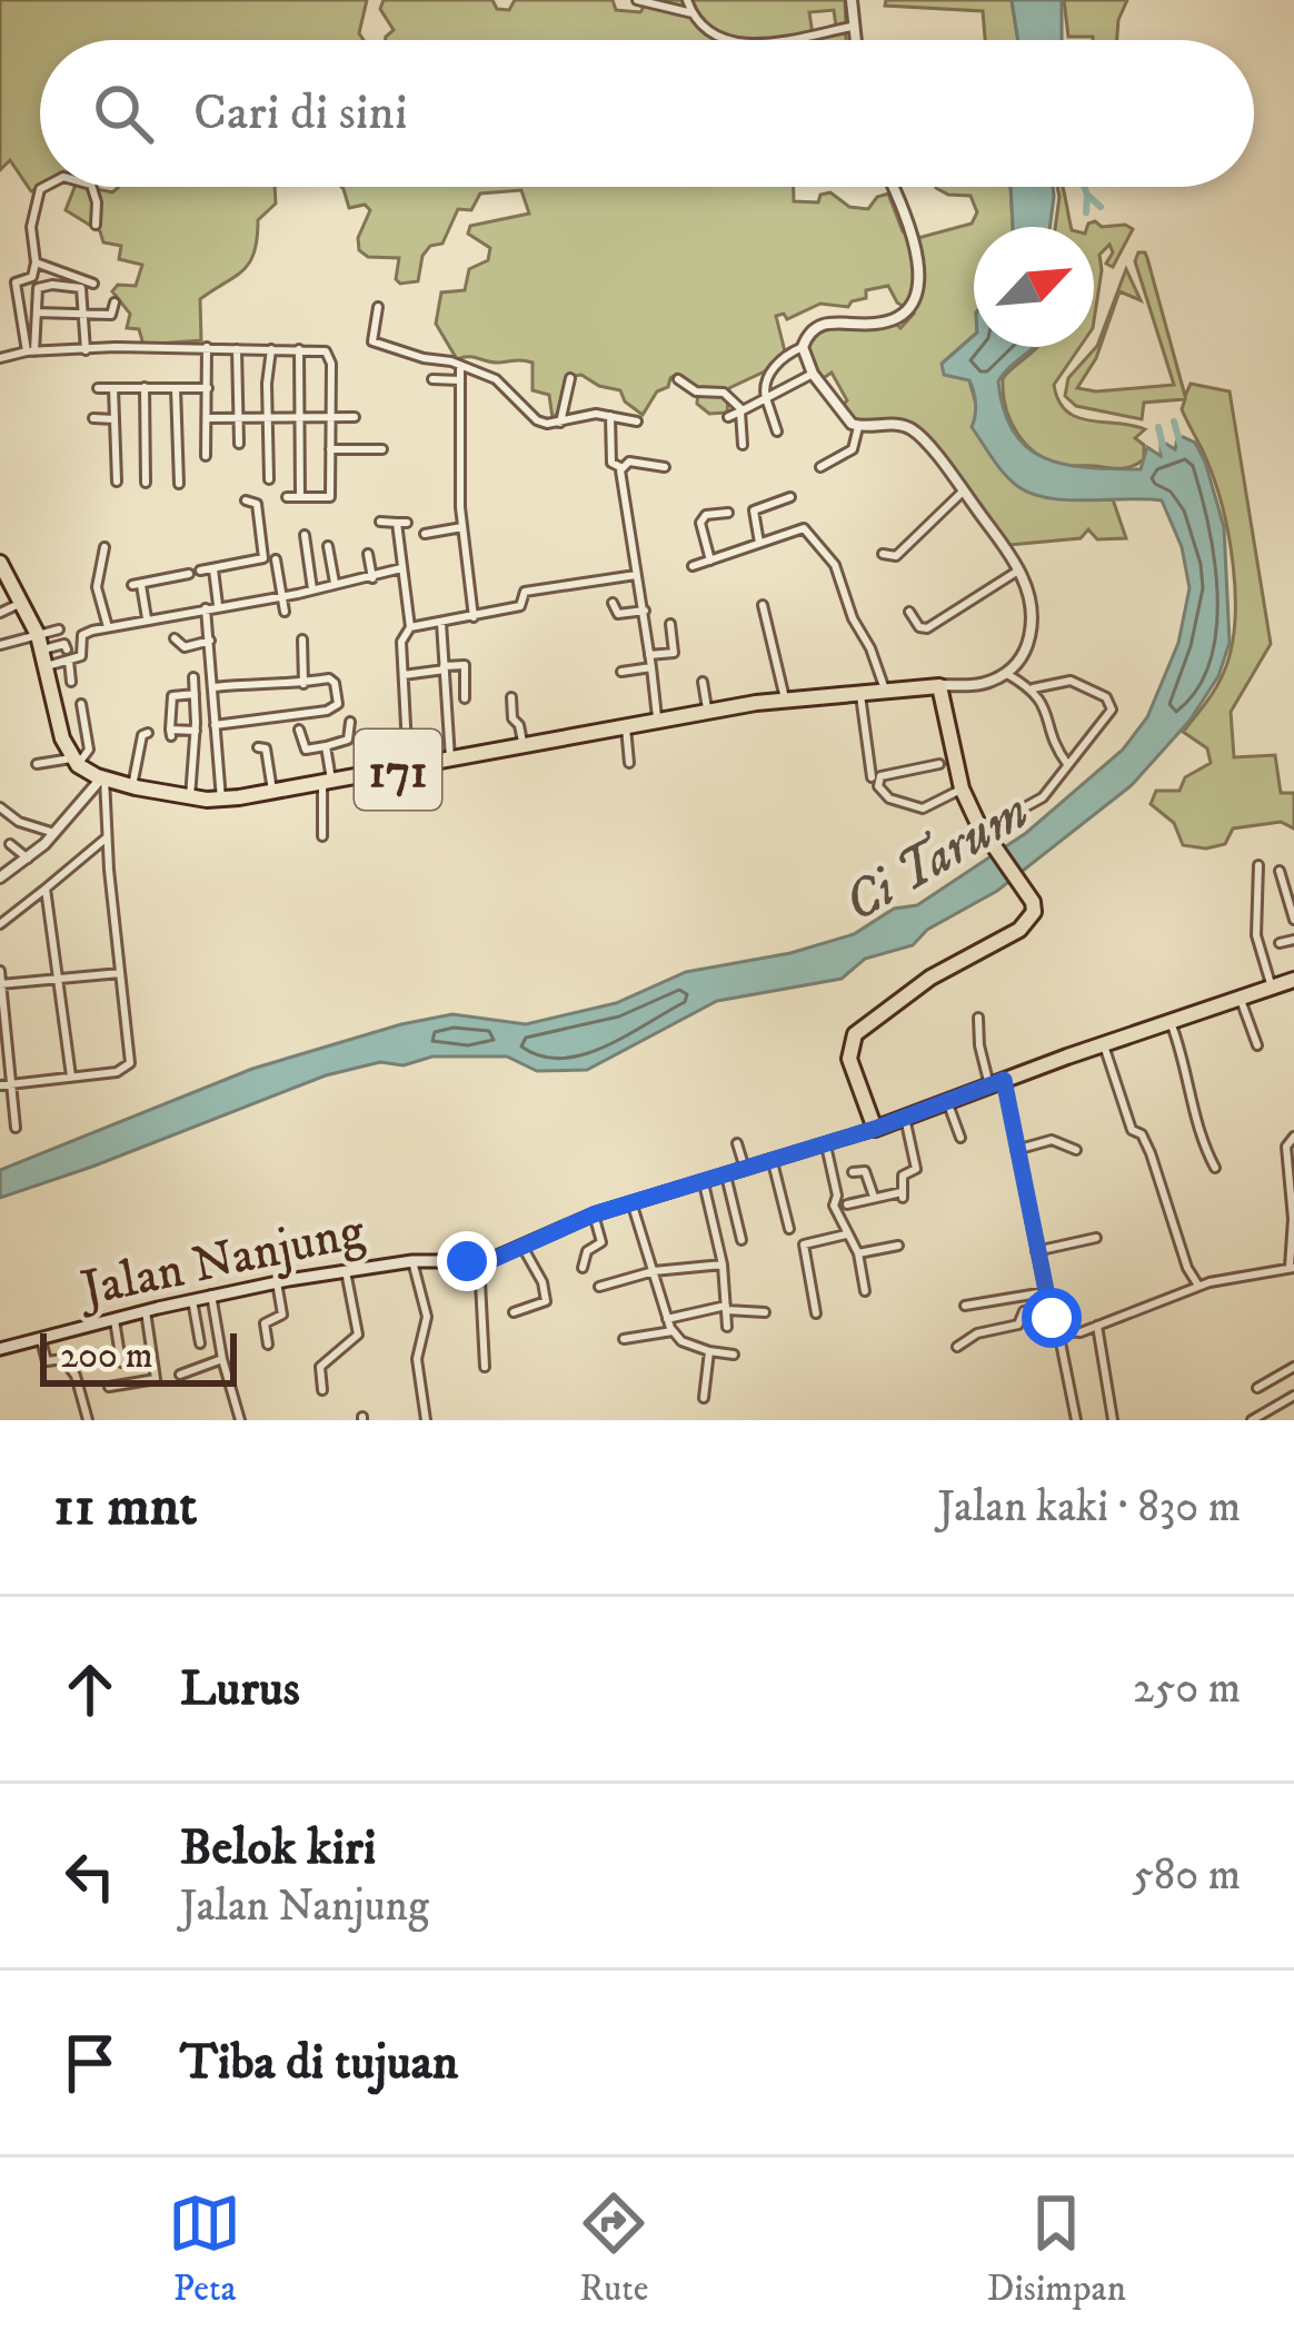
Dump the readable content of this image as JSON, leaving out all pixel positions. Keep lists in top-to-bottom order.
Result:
{
  "streets": {
    "main road": ["171", "Jalan Nanjung"]
  },
  "water": ["Ci Tarum"],
  "scale_bar": "200 m",
  "north": "top right",
  "page": {
    "search": "Cari di sini",
    "scale": "200 m",
    "heading": ["11 mnt", "Jalan kaki · 830 m"],
    "list": [
      ["Lurus", "250 m"],
      ["Belok kiri", "Jalan Nanjung", "580 m"],
      "Tiba di tujuan"
    ],
    "nav": ["Peta", "Rute", "Disimpan"]
  }
}
